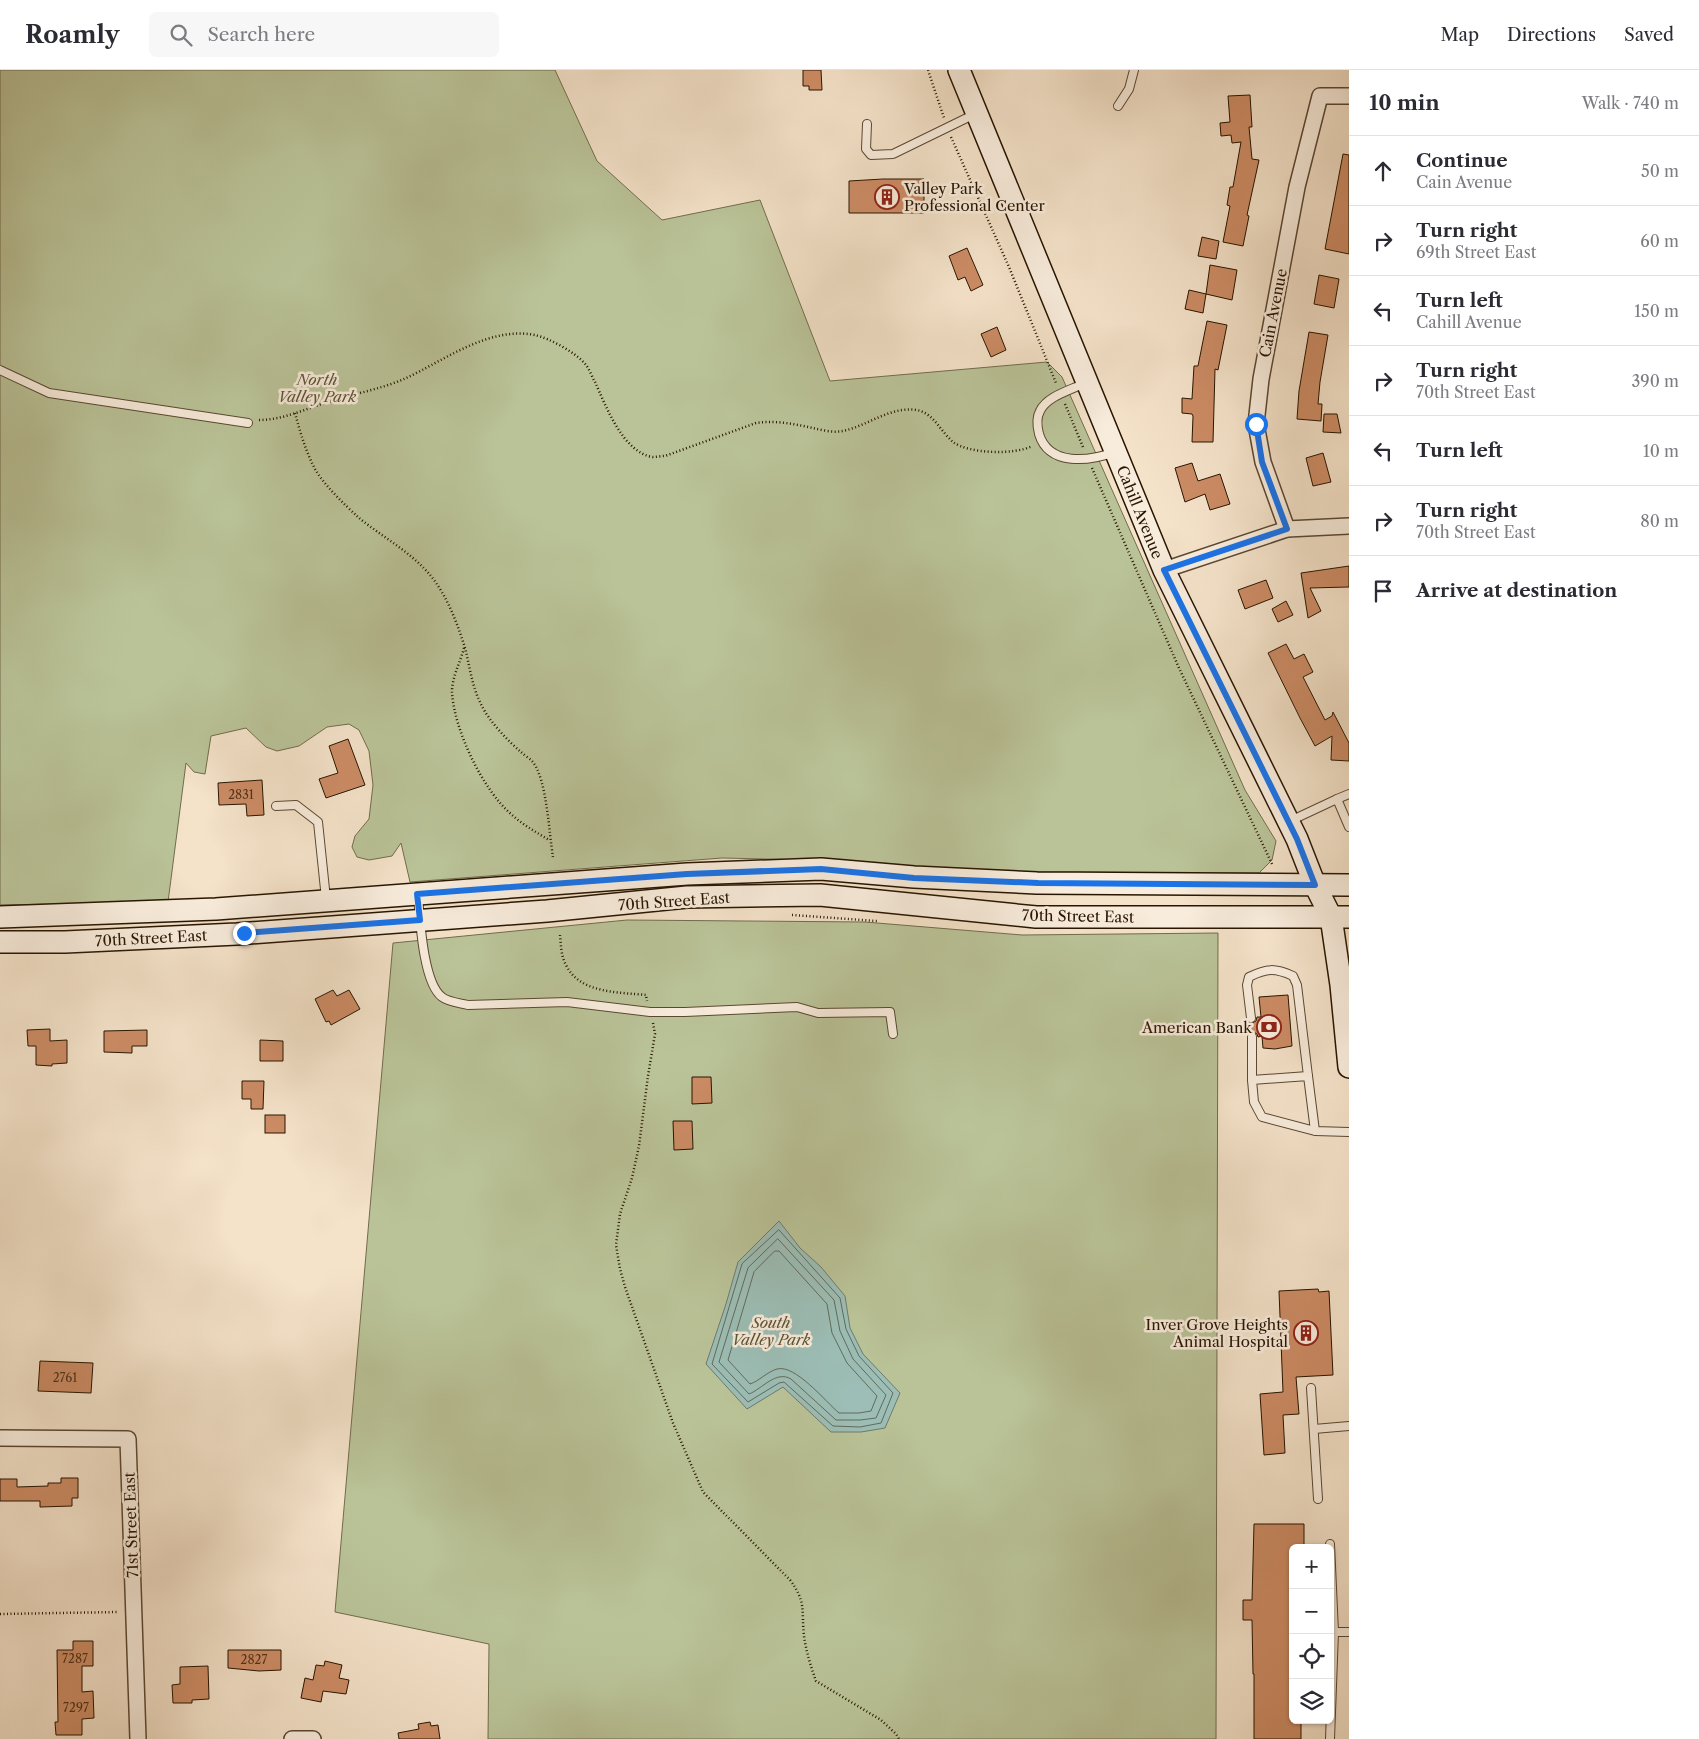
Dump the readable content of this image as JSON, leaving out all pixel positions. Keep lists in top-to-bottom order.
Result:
{
  "streets": {
    "main road": ["Cahill Avenue", "70th Street East"],
    "street": ["Cain Avenue", "71st Street East"]
  },
  "crossings": [
    ["Cahill Avenue", "70th Street East"]
  ],
  "parks": ["North Valley Park", "South Valley Park"],
  "places": {
    "building": ["Valley Park Professional Center", "Inver Grove Heights Animal Hospital"],
    "bank": ["American Bank"]
  },
  "house_numbers": [
    "2831",
    "2761",
    "7287",
    "2827",
    "7297"
  ],
  "page": {
    "header": "Roamly",
    "search": "Search here",
    "nav": ["Map", "Directions", "Saved"],
    "heading": ["10 min", "Walk · 740 m"],
    "list": [
      ["Continue", "Cain Avenue", "50 m"],
      ["Turn right", "69th Street East", "60 m"],
      ["Turn left", "Cahill Avenue", "150 m"],
      ["Turn right", "70th Street East", "390 m"],
      ["Turn left", "10 m"],
      ["Turn right", "70th Street East", "80 m"],
      "Arrive at destination"
    ],
    "map_buttons": ["+", "−"]
  }
}
